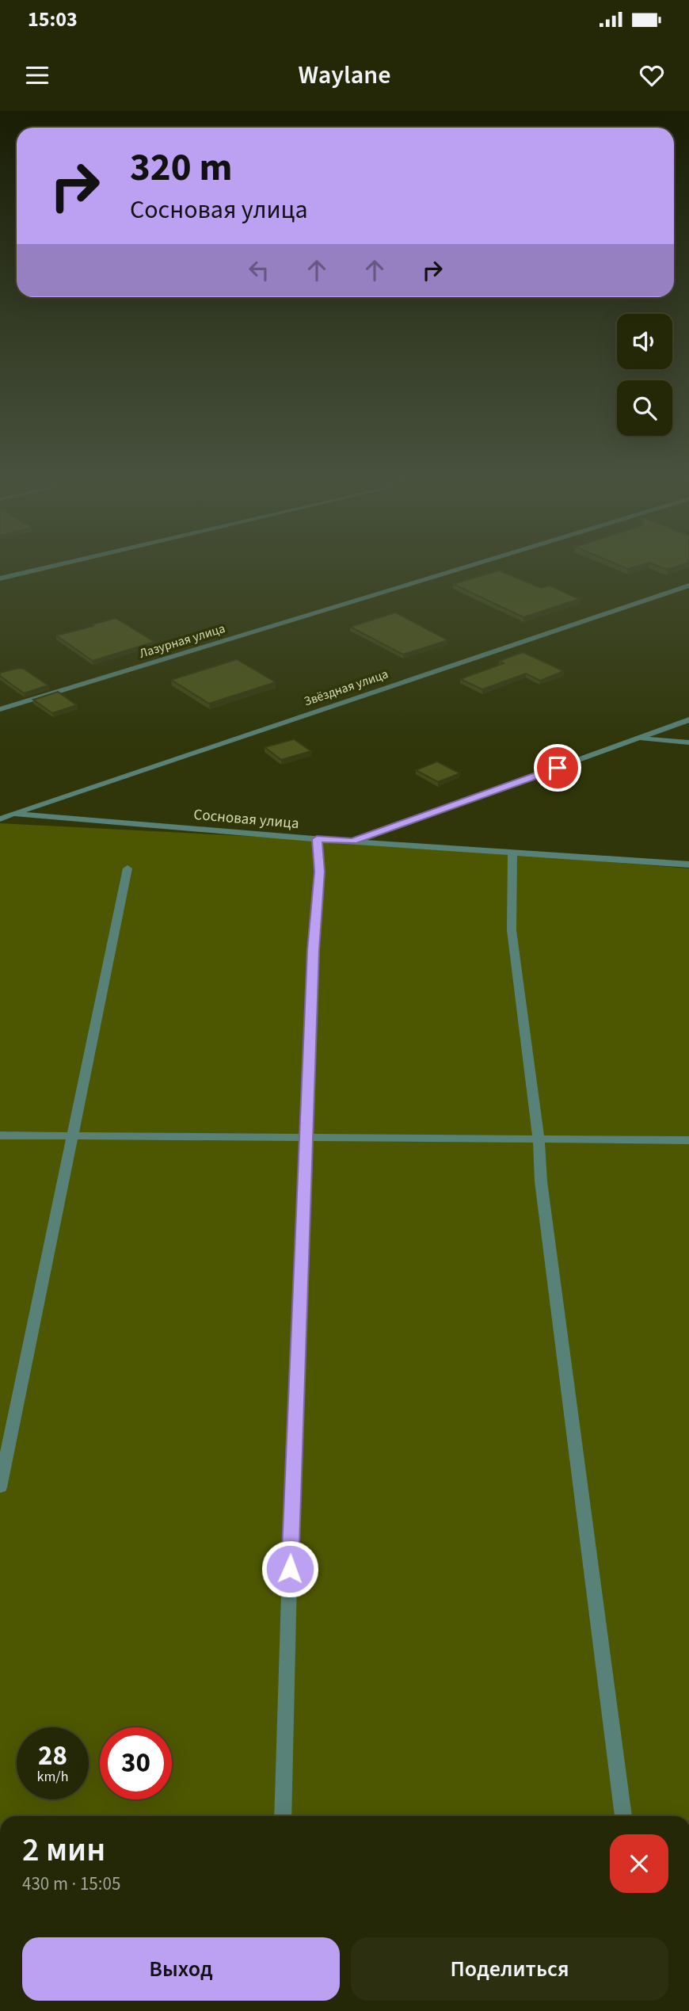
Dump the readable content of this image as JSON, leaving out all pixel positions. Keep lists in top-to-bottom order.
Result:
{
  "streets": {
    "street": ["Лазурная улица", "Звёздная улица", "Сосновая улица"]
  },
  "crossings": [
    ["Звёздная улица", "Сосновая улица"]
  ],
  "page": {
    "status": "15:03",
    "header": "Waylane",
    "turn": ["320 m", "Сосновая улица"],
    "speed": "28 km/h",
    "limit": "30",
    "heading": ["2 мин", "430 m · 15:05"],
    "buttons": ["Выход", "Поделиться"]
  }
}
